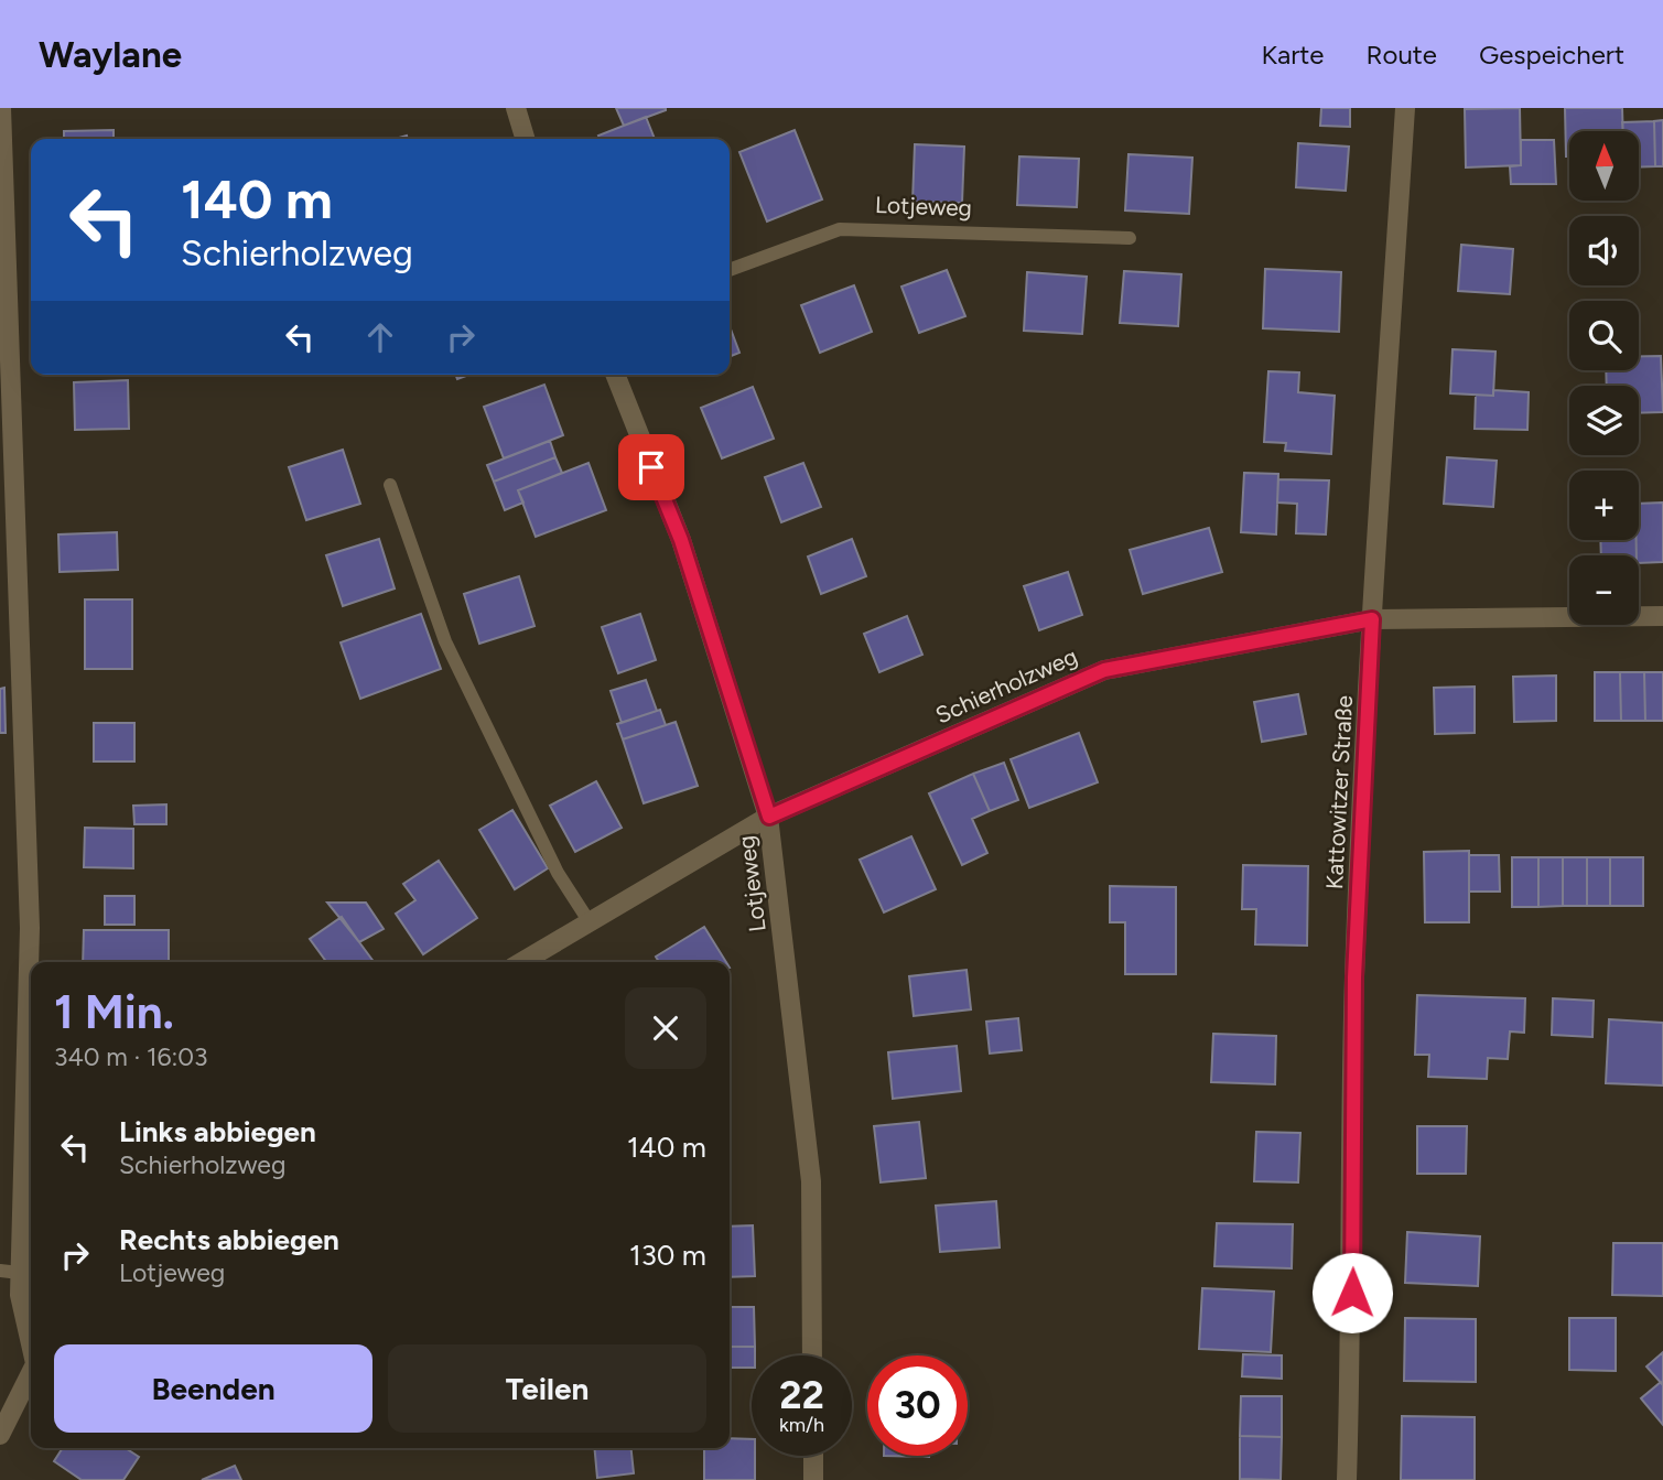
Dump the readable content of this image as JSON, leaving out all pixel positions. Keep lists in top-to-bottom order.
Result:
{
  "streets": {
    "street": ["Lotjeweg", "Schierholzweg", "Kattowitzer Straße"]
  },
  "crossings": [
    ["Lotjeweg", "Schierholzweg"],
    ["Schierholzweg", "Kattowitzer Straße"]
  ],
  "north": "top",
  "page": {
    "header": "Waylane",
    "nav": ["Karte", "Route", "Gespeichert"],
    "map_buttons": ["+", "−"],
    "turn": ["140 m", "Schierholzweg"],
    "heading": ["1 Min.", "340 m · 16:03"],
    "list": [
      {
        "name": "Links abbiegen",
        "note": "Schierholzweg",
        "value": "140 m"
      },
      {
        "name": "Rechts abbiegen",
        "note": "Lotjeweg",
        "value": "130 m"
      }
    ],
    "buttons": ["Beenden", "Teilen"],
    "speed": "22 km/h",
    "limit": "30"
  }
}
